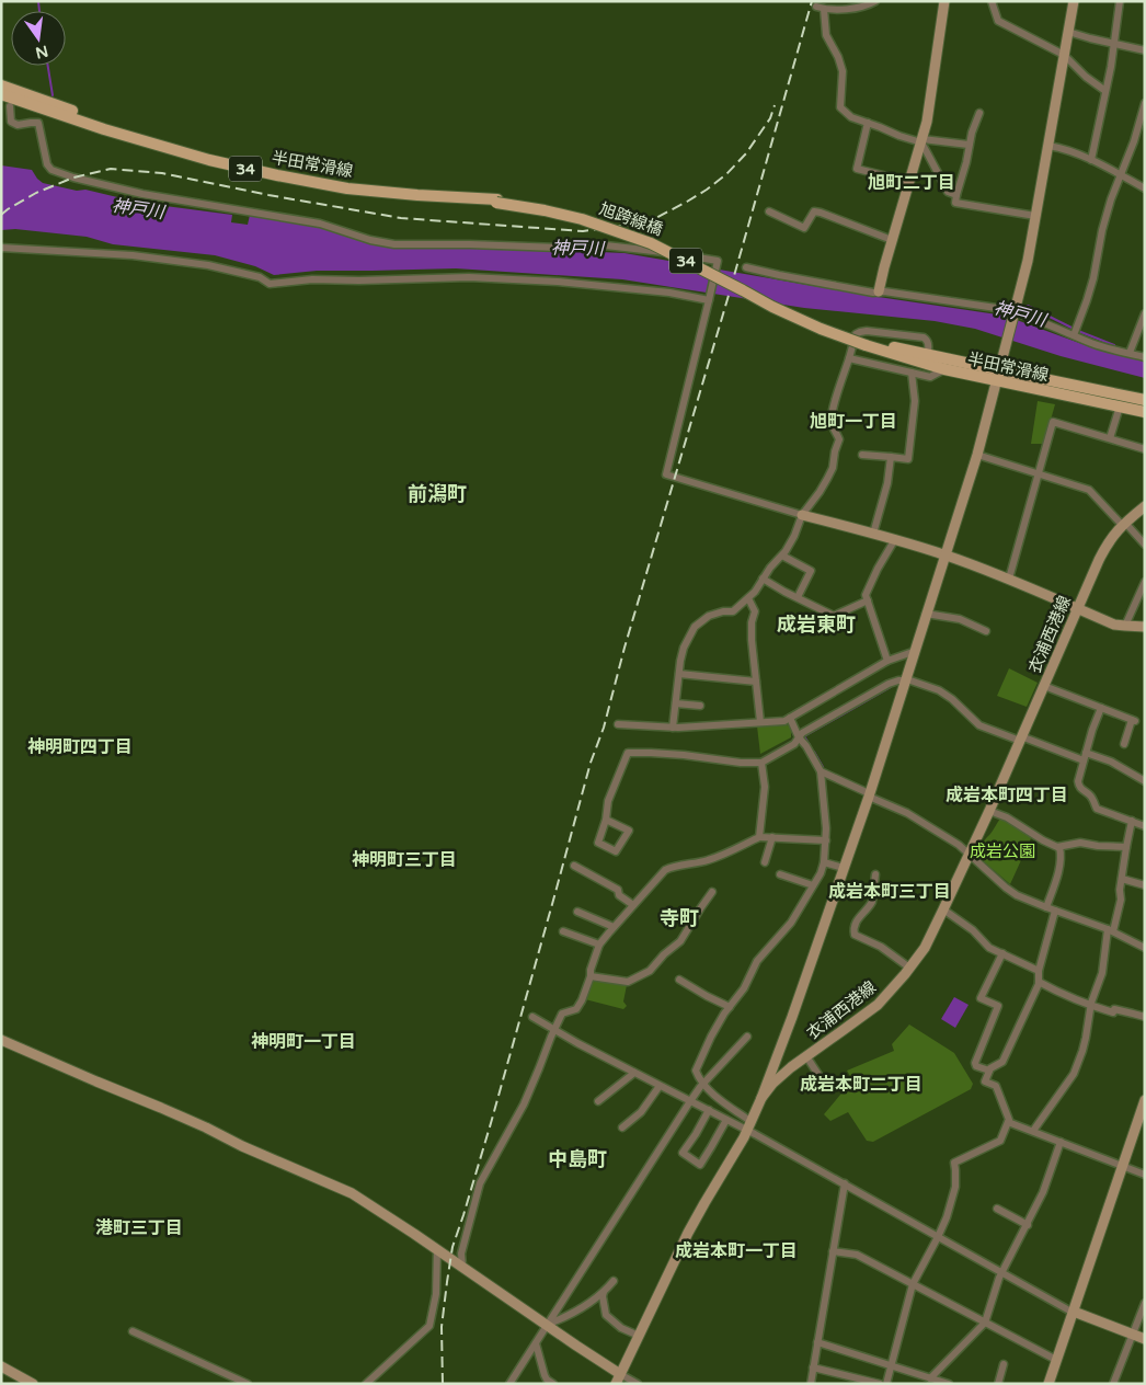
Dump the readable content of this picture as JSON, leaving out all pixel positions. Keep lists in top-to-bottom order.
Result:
{
  "streets": {
    "main road": ["半田常滑線", "34", "旭跨線橋"],
    "street": ["衣浦西港線"]
  },
  "crossings": [
    ["半田常滑線", "34"],
    ["半田常滑線", "旭跨線橋"]
  ],
  "districts": [
    "旭町二丁目",
    "旭町一丁目",
    "前潟町",
    "成岩東町",
    "神明町四丁目",
    "成岩本町四丁目",
    "神明町三丁目",
    "成岩本町三丁目",
    "寺町",
    "神明町一丁目",
    "成岩本町二丁目",
    "中島町",
    "港町三丁目",
    "成岩本町一丁目"
  ],
  "water": ["神戸川"],
  "parks": ["成岩公園"],
  "north": "bottom"
}
